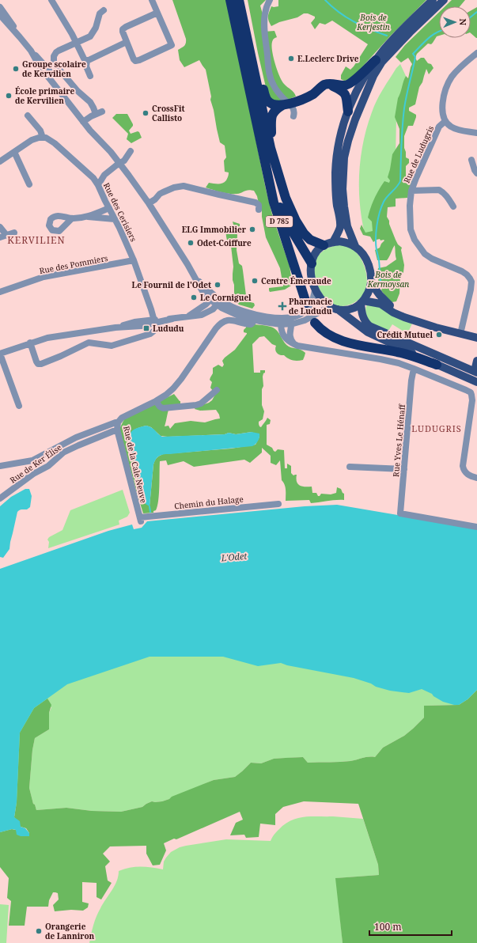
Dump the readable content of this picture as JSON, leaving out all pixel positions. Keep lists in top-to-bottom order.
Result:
{
  "streets": {
    "highway": ["D 785"],
    "street": [
      "Rue de Ludugris",
      "Rue des Cerisiers",
      "Rue des Pommiers",
      "Rue Yves Le Hénaff",
      "Rue de Ker Élise",
      "Rue de la Cale Neuve",
      "Chemin du Halage"
    ]
  },
  "crossings": [
    ["Rue des Cerisiers", "Rue des Pommiers"],
    ["Rue de Ker Élise", "Rue de la Cale Neuve"],
    ["Rue de la Cale Neuve", "Chemin du Halage"]
  ],
  "districts": ["KERVILIEN", "LUDUGRIS"],
  "water": ["L'Odet"],
  "parks": ["Bois de Kerjestin", "Bois de Kermoysan"],
  "places": {
    "other": [
      "E.Leclerc Drive",
      "Groupe scolaire de Kervilien",
      "École primaire de Kervilien",
      "CrossFit Callisto",
      "ELG Immobilier",
      "Odet-Coiffure",
      "Centre Émeraude",
      "Le Fournil de l'Odet",
      "Le Corniguel",
      "Crédit Mutuel",
      "Orangerie de Lanniron"
    ],
    "health": ["Pharmacie de Lududu"],
    "transit": ["Lududu"]
  },
  "scale_bar": "100 m",
  "north": "right"
}
